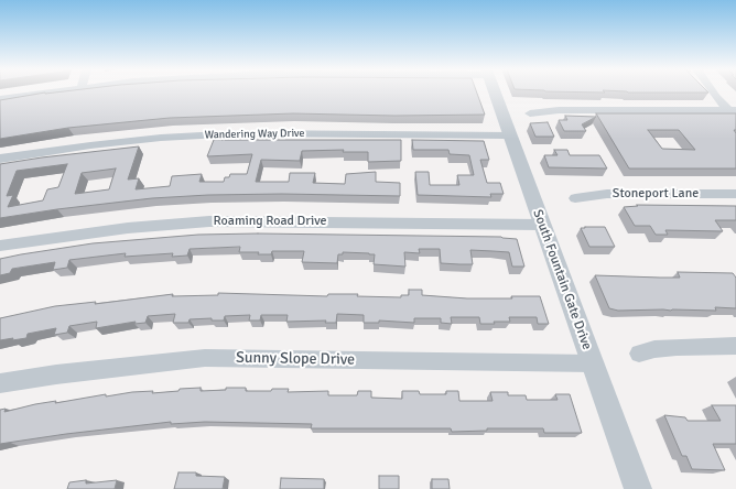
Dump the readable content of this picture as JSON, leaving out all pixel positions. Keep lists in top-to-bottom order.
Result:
{
  "streets": {
    "street": [
      "Wandering Way Drive",
      "Stoneport Lane",
      "Roaming Road Drive",
      "South Fountain Gate Drive",
      "Sunny Slope Drive"
    ]
  },
  "crossings": [
    ["Wandering Way Drive", "South Fountain Gate Drive"],
    ["Roaming Road Drive", "South Fountain Gate Drive"],
    ["South Fountain Gate Drive", "Sunny Slope Drive"]
  ]
}
